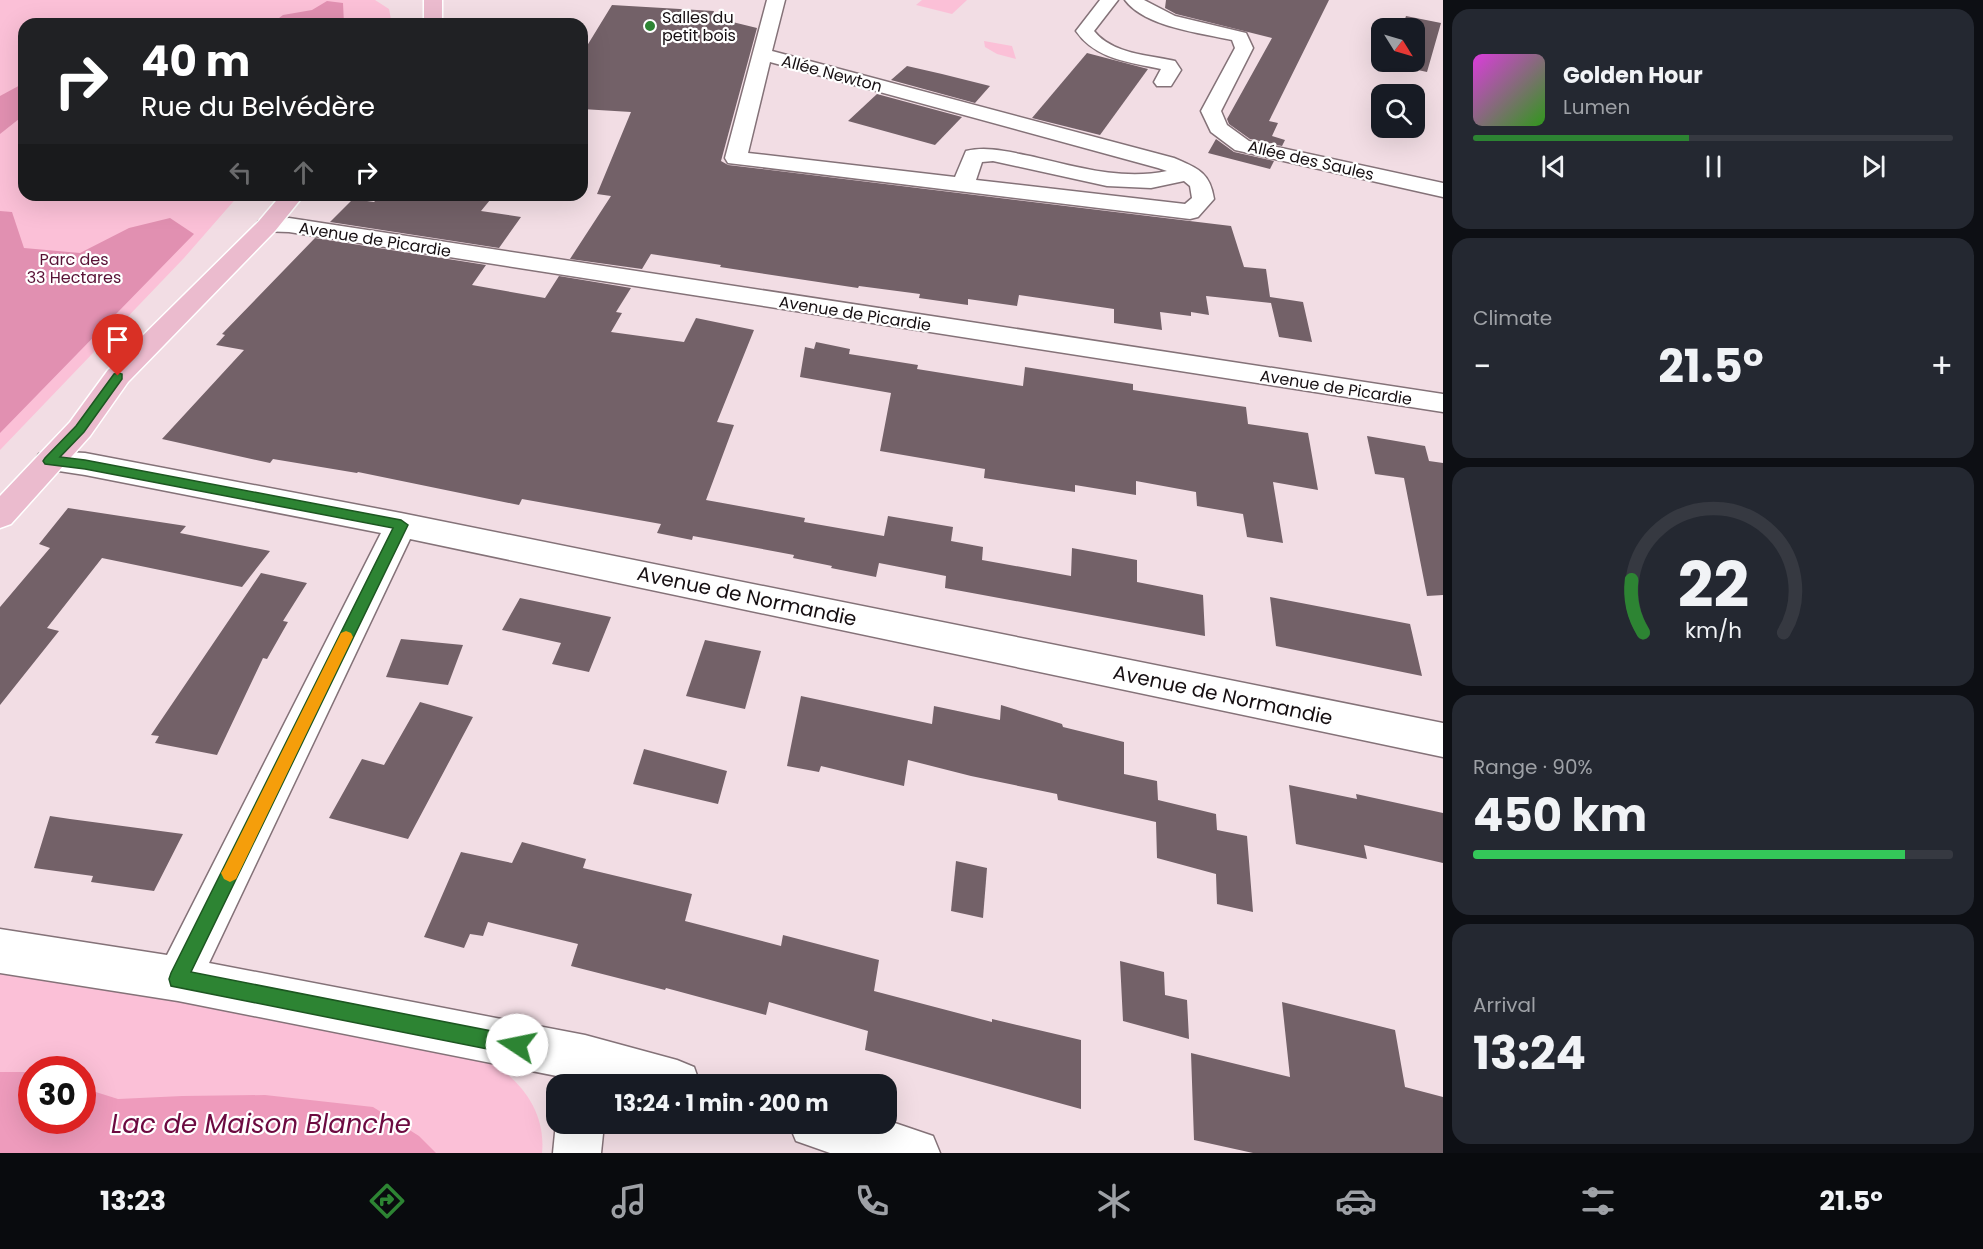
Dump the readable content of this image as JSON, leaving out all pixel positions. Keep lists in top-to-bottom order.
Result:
{
  "streets": {
    "street": [
      "Allée Newton",
      "Allée des Saules",
      "Avenue de Picardie",
      "Avenue de Normandie"
    ]
  },
  "water": ["Lac de Maison Blanche"],
  "parks": ["Parc des 33 Hectares"],
  "places": ["Salles du petit bois"],
  "north": "bottom right",
  "page": {
    "turn": ["40 m", "Rue du Belvédère"],
    "song": ["Golden Hour", "Lumen"],
    "tile": [
      "Climate",
      ["Range · 90%", "450 km"],
      ["Arrival", "13:24"]
    ],
    "heat": ["−", "21.5°", "+"],
    "limit": "30",
    "trip": "13:24 · 1 min · 200 m",
    "tabs": ["13:23", "21.5°"],
    "gauge": ["22", "km/h"]
  }
}
